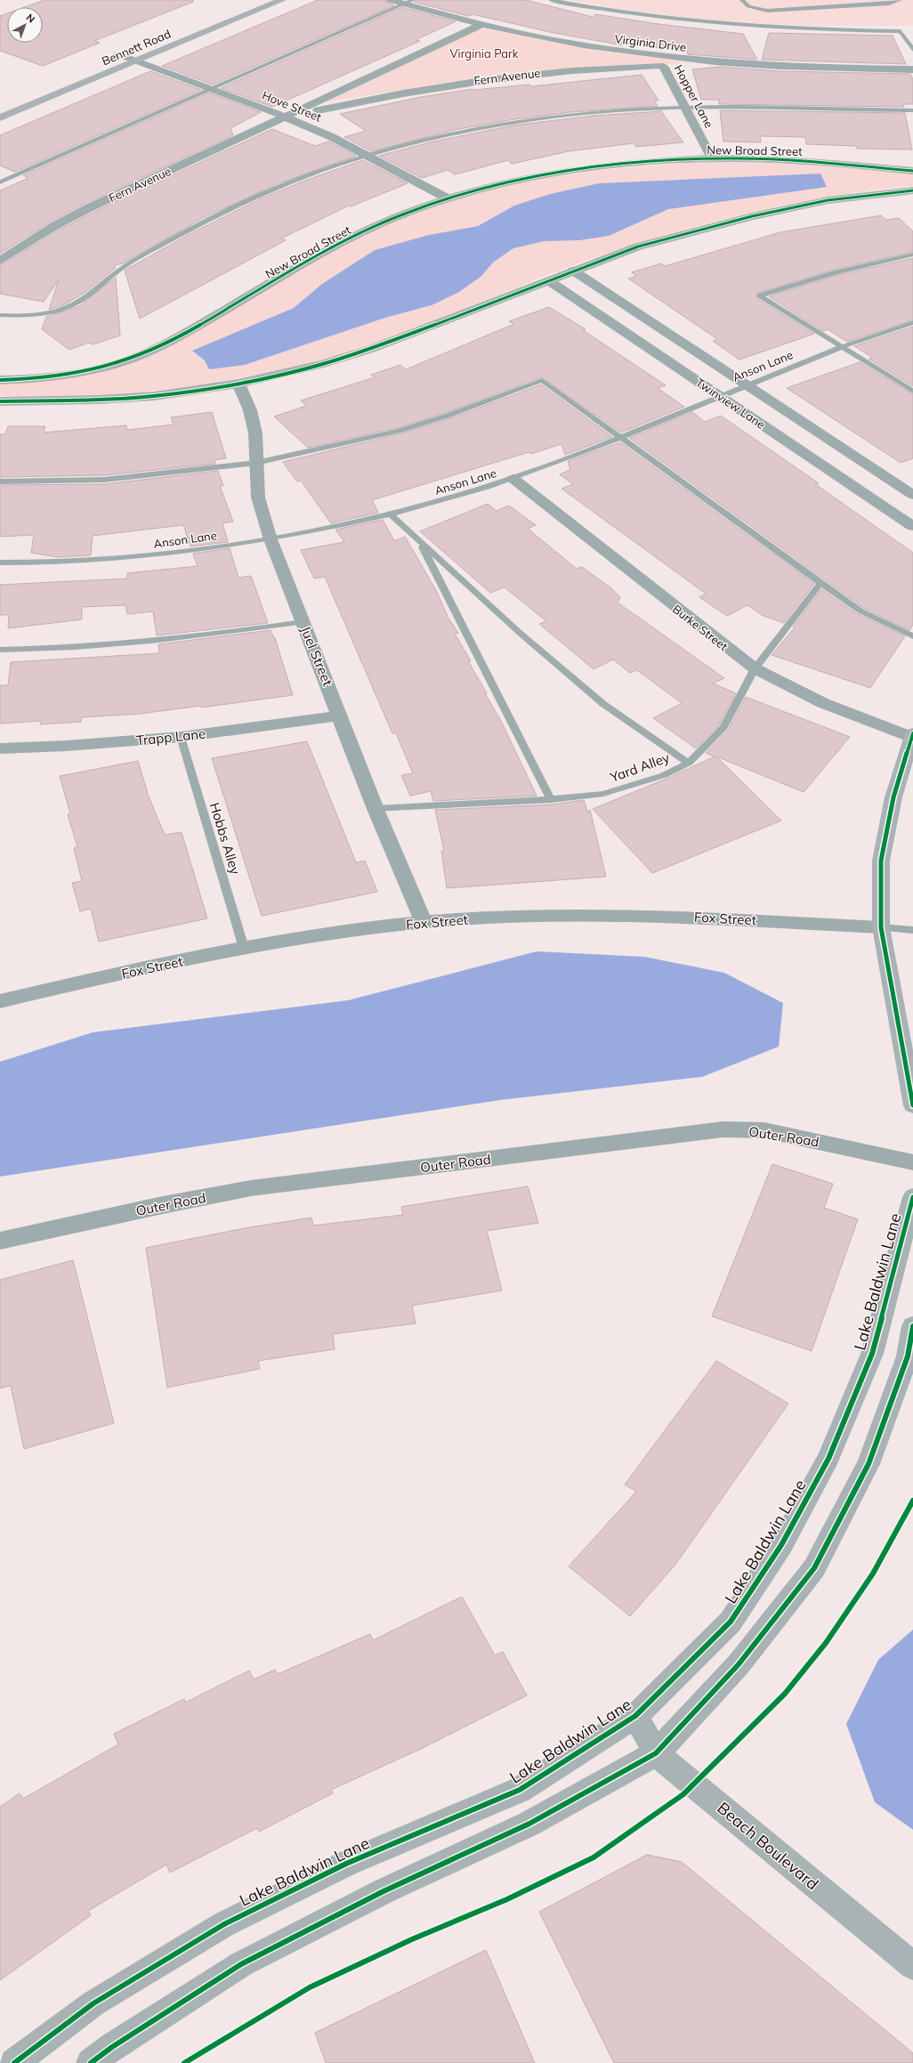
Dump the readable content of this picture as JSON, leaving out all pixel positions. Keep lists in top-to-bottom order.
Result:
{
  "streets": {
    "street": [
      "Virginia Drive",
      "Bennett Road",
      "Fern Avenue",
      "Hopper Lane",
      "Hove Street",
      "New Broad Street",
      "Twinview Lane",
      "Burke Street",
      "Juel Street",
      "Trapp Lane",
      "Fox Street",
      "Outer Road",
      "Lake Baldwin Lane",
      "Beach Boulevard"
    ],
    "lane": ["Anson Lane", "Yard Alley", "Hobbs Alley"]
  },
  "crossings": [
    ["Virginia Drive", "Fern Avenue"],
    ["Bennett Road", "Hove Street"],
    ["Fern Avenue", "Hopper Lane"],
    ["Fern Avenue", "Hove Street"],
    ["Hopper Lane", "New Broad Street"],
    ["Hove Street", "New Broad Street"],
    ["Anson Lane", "Twinview Lane"],
    ["Anson Lane", "Burke Street"],
    ["Anson Lane", "Juel Street"],
    ["Burke Street", "Yard Alley"],
    ["Juel Street", "Trapp Lane"],
    ["Juel Street", "Yard Alley"],
    ["Juel Street", "Fox Street"],
    ["Trapp Lane", "Hobbs Alley"],
    ["Hobbs Alley", "Fox Street"],
    ["Lake Baldwin Lane", "Beach Boulevard"]
  ],
  "parks": ["Virginia Park"],
  "north": "top right"
}
